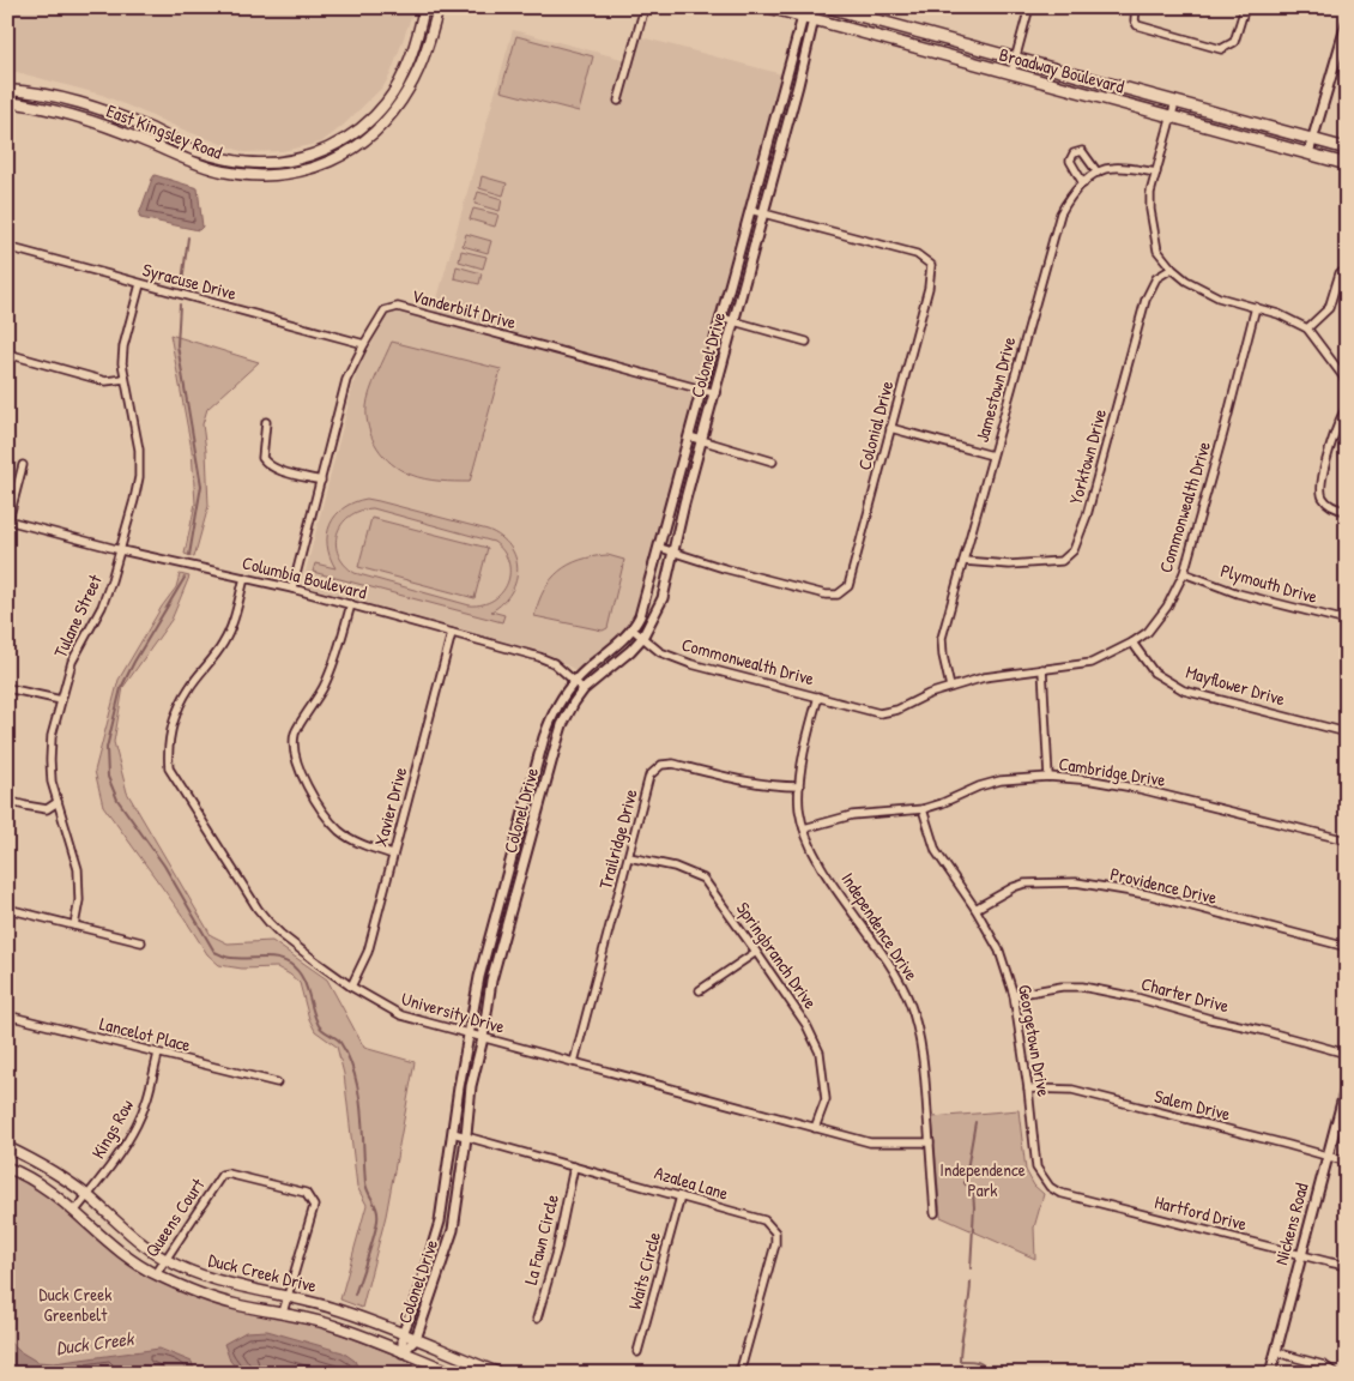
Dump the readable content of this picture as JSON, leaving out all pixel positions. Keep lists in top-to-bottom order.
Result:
{
  "streets": {
    "main road": ["Broadway Boulevard", "East Kingsley Road", "Duck Creek Drive"],
    "street": [
      "Syracuse Drive",
      "Vanderbilt Drive",
      "Colonel Drive",
      "Jamestown Drive",
      "Colonial Drive",
      "Yorktown Drive",
      "Commonwealth Drive",
      "Columbia Boulevard",
      "Plymouth Drive",
      "Tulane Street",
      "Mayflower Drive",
      "Cambridge Drive",
      "Xavier Drive",
      "Trailridge Drive",
      "Providence Drive",
      "Independence Drive",
      "Springbranch Drive",
      "Charter Drive",
      "University Drive",
      "Lancelot Place",
      "Georgetown Drive",
      "Salem Drive",
      "Kings Row",
      "Azalea Lane",
      "Hartford Drive",
      "Queens Court",
      "Nickens Road",
      "La Fawn Circle",
      "Waits Circle"
    ]
  },
  "crossings": [
    ["Broadway Boulevard", "Colonel Drive"],
    ["Syracuse Drive", "Vanderbilt Drive"],
    ["Syracuse Drive", "Tulane Street"],
    ["Vanderbilt Drive", "Colonel Drive"],
    ["Vanderbilt Drive", "Columbia Boulevard"],
    ["Colonel Drive", "Colonial Drive"],
    ["Colonel Drive", "Commonwealth Drive"],
    ["Colonel Drive", "Columbia Boulevard"],
    ["Colonel Drive", "University Drive"],
    ["Colonel Drive", "Azalea Lane"],
    ["Colonel Drive", "Duck Creek Drive"],
    ["Jamestown Drive", "Yorktown Drive"],
    ["Jamestown Drive", "Commonwealth Drive"],
    ["Commonwealth Drive", "Plymouth Drive"],
    ["Commonwealth Drive", "Mayflower Drive"],
    ["Commonwealth Drive", "Independence Drive"],
    ["Columbia Boulevard", "Tulane Street"],
    ["Columbia Boulevard", "Xavier Drive"],
    ["Columbia Boulevard", "University Drive"],
    ["Cambridge Drive", "Independence Drive"],
    ["Cambridge Drive", "Georgetown Drive"],
    ["Xavier Drive", "University Drive"],
    ["Trailridge Drive", "Independence Drive"],
    ["Trailridge Drive", "Springbranch Drive"],
    ["Trailridge Drive", "University Drive"],
    ["Providence Drive", "Georgetown Drive"],
    ["Independence Drive", "University Drive"],
    ["Springbranch Drive", "University Drive"],
    ["Charter Drive", "Georgetown Drive"],
    ["Lancelot Place", "Kings Row"],
    ["Georgetown Drive", "Salem Drive"],
    ["Georgetown Drive", "Hartford Drive"],
    ["Salem Drive", "Nickens Road"],
    ["Kings Row", "Duck Creek Drive"],
    ["Azalea Lane", "La Fawn Circle"],
    ["Azalea Lane", "Waits Circle"],
    ["Hartford Drive", "Nickens Road"],
    ["Queens Court", "Duck Creek Drive"]
  ],
  "water": ["Duck Creek"],
  "parks": ["Independence Park", "Duck Creek Greenbelt"]
}
